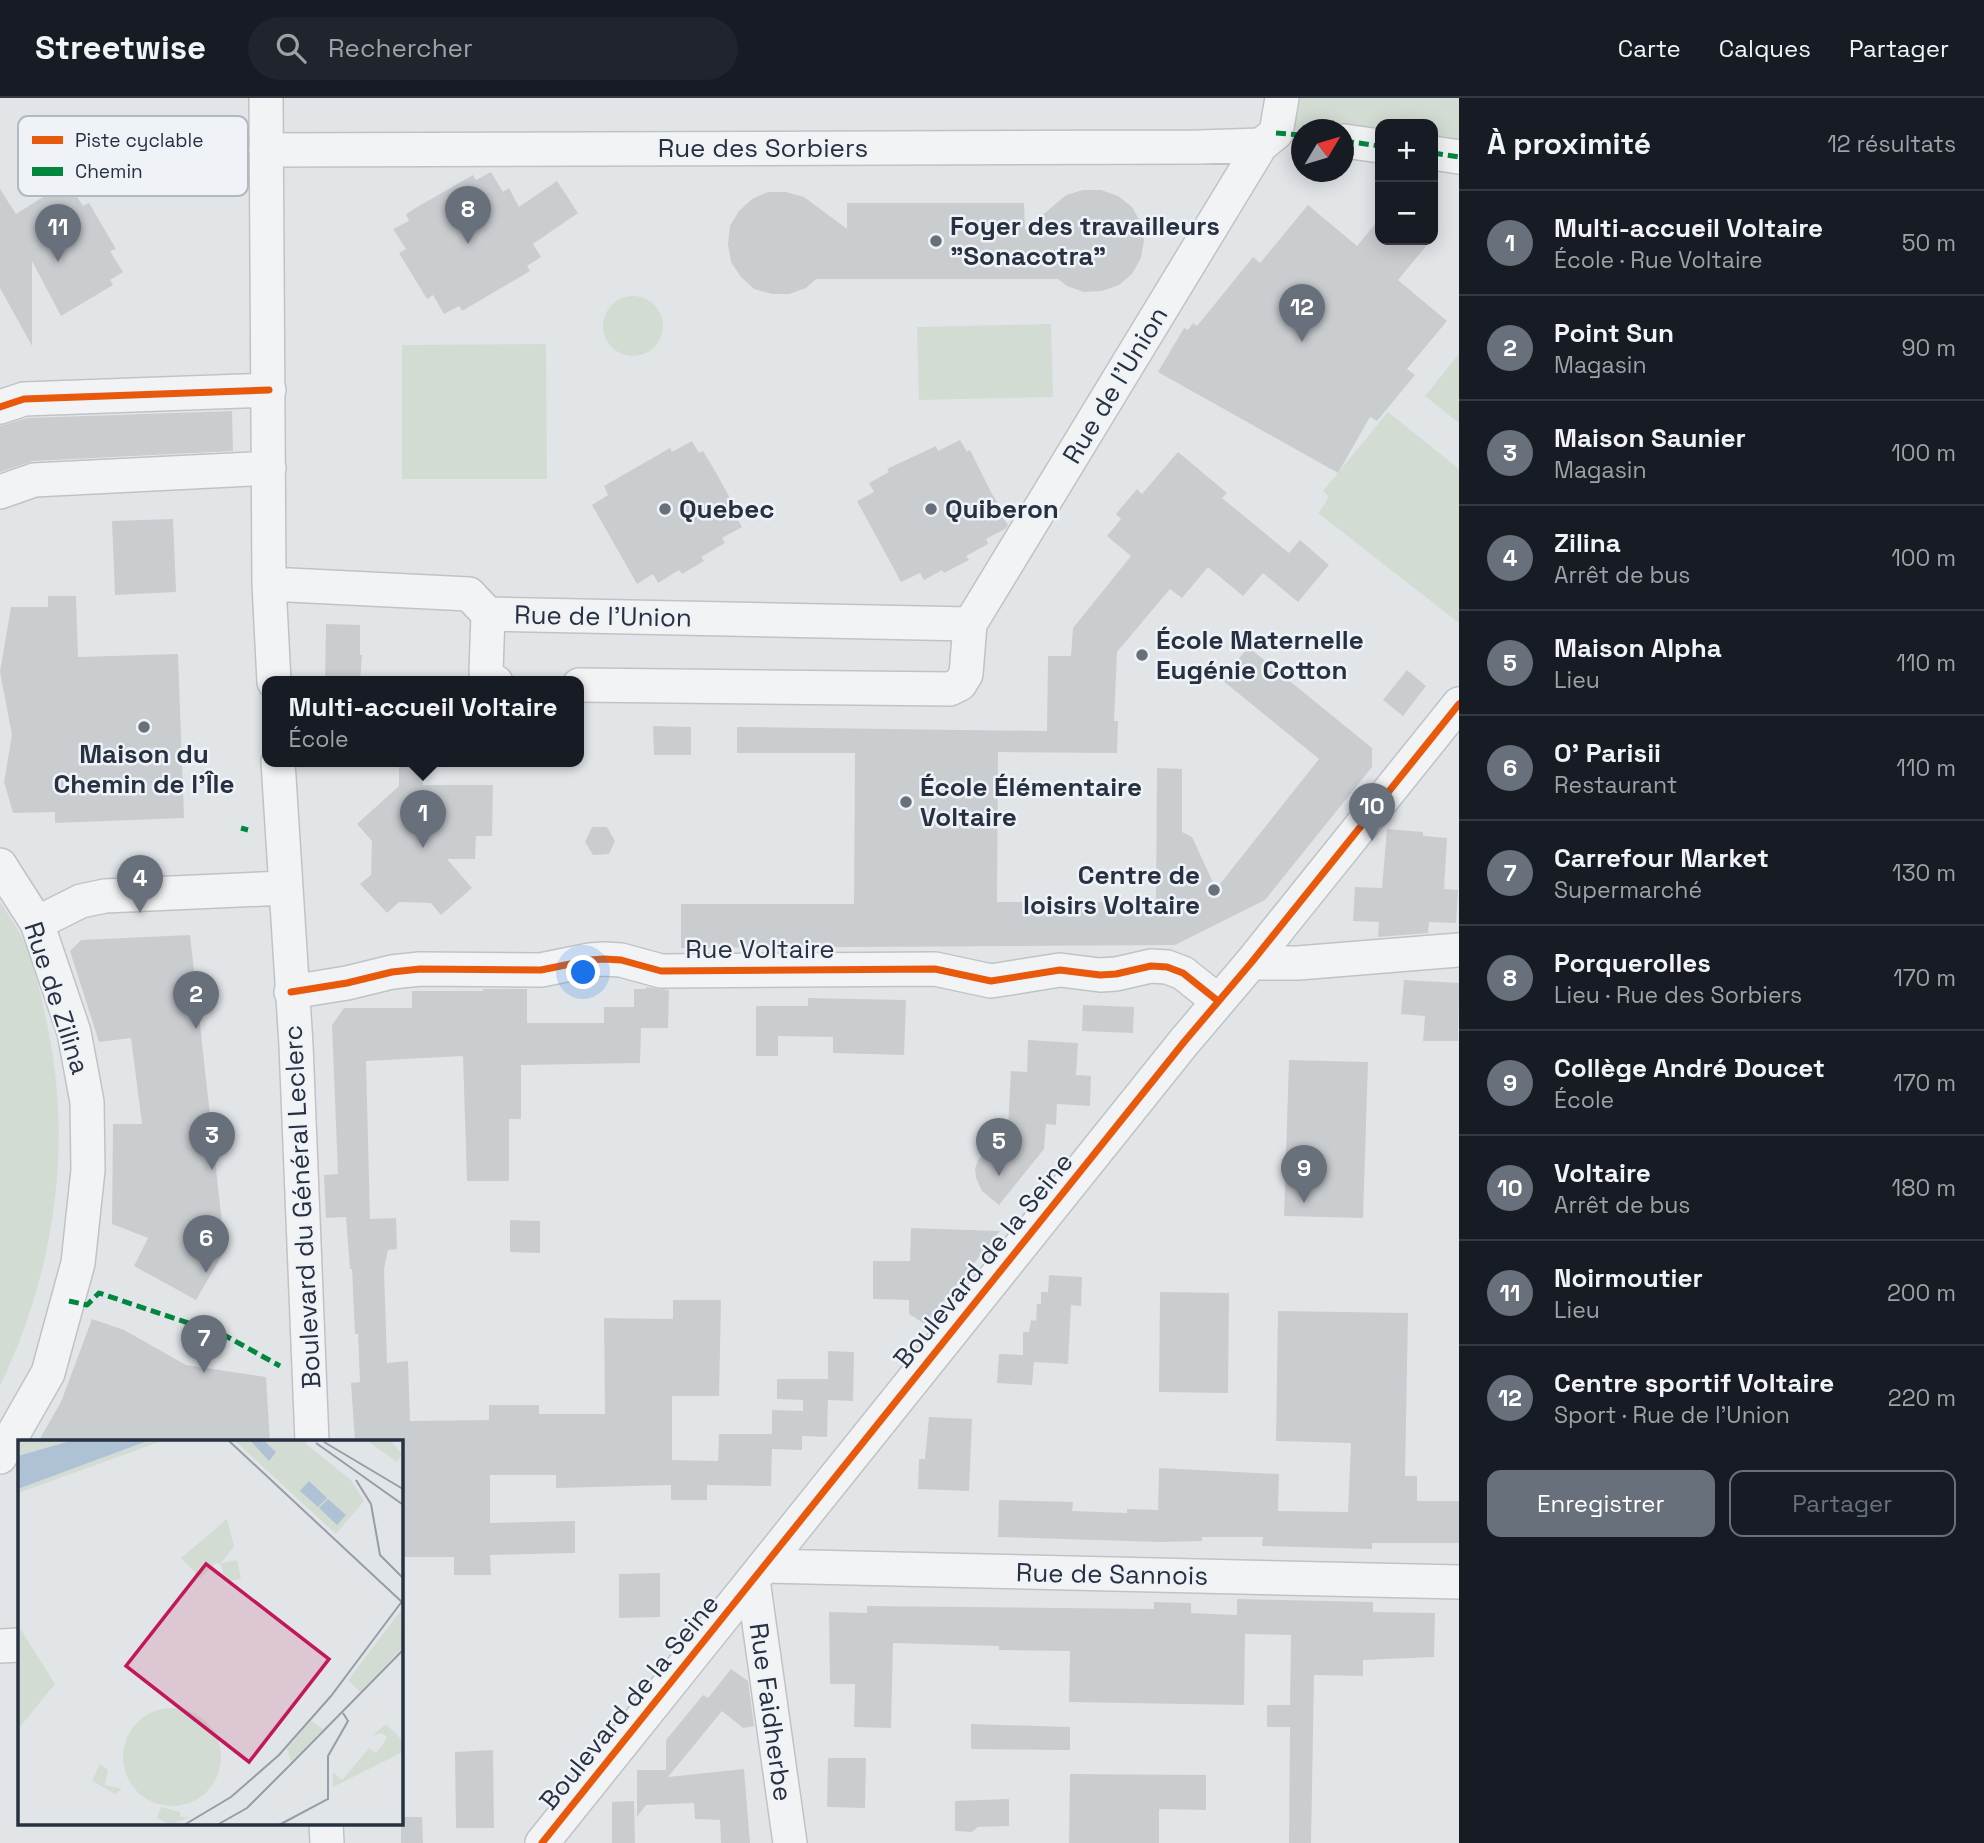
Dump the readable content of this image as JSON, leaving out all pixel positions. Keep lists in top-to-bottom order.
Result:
{
  "streets": {
    "street": [
      "Rue des Sorbiers",
      "Rue de l'Union",
      "Rue Voltaire",
      "Rue de Zilina",
      "Boulevard du Général Leclerc",
      "Boulevard de la Seine",
      "Rue de Sannois",
      "Rue Faidherbe"
    ]
  },
  "crossings": [
    ["Rue des Sorbiers", "Rue de l'Union"],
    ["Rue Voltaire", "Boulevard du Général Leclerc"],
    ["Rue Voltaire", "Boulevard de la Seine"],
    ["Boulevard de la Seine", "Rue de Sannois"],
    ["Boulevard de la Seine", "Rue Faidherbe"],
    ["Rue de Sannois", "Rue Faidherbe"]
  ],
  "places": [
    "Foyer des travailleurs \"Sonacotra\"",
    "Quebec",
    "Quiberon",
    "École Maternelle Eugénie Cotton",
    "Maison du Chemin de l'Île",
    "École Élémentaire Voltaire",
    "Centre de loisirs Voltaire"
  ],
  "legend": ["Piste cyclable", "Chemin"],
  "north": "top right",
  "page": {
    "header": "Streetwise",
    "search": "Rechercher",
    "nav": ["Carte", "Calques", "Partager"],
    "heading": ["À proximité", "12 résultats"],
    "map_buttons": ["+", "−"],
    "pins": [
      "8",
      "11",
      "12",
      "10",
      "1",
      "4",
      "2",
      "3",
      "5",
      "9",
      "6",
      "7"
    ],
    "list": [
      {
        "mark": "1",
        "name": "Multi-accueil Voltaire",
        "note": "École · Rue Voltaire",
        "value": "50 m"
      },
      {
        "mark": "2",
        "name": "Point Sun",
        "note": "Magasin",
        "value": "90 m"
      },
      {
        "mark": "3",
        "name": "Maison Saunier",
        "note": "Magasin",
        "value": "100 m"
      },
      {
        "mark": "4",
        "name": "Zilina",
        "note": "Arrêt de bus",
        "value": "100 m"
      },
      {
        "mark": "5",
        "name": "Maison Alpha",
        "note": "Lieu",
        "value": "110 m"
      },
      {
        "mark": "6",
        "name": "O' Parisii",
        "note": "Restaurant",
        "value": "110 m"
      },
      {
        "mark": "7",
        "name": "Carrefour Market",
        "note": "Supermarché",
        "value": "130 m"
      },
      {
        "mark": "8",
        "name": "Porquerolles",
        "note": "Lieu · Rue des Sorbiers",
        "value": "170 m"
      },
      {
        "mark": "9",
        "name": "Collège André Doucet",
        "note": "École",
        "value": "170 m"
      },
      {
        "mark": "10",
        "name": "Voltaire",
        "note": "Arrêt de bus",
        "value": "180 m"
      },
      {
        "mark": "11",
        "name": "Noirmoutier",
        "note": "Lieu",
        "value": "200 m"
      },
      {
        "mark": "12",
        "name": "Centre sportif Voltaire",
        "note": "Sport · Rue de l'Union",
        "value": "220 m"
      }
    ],
    "popup": ["Multi-accueil Voltaire", "École"],
    "buttons": ["Enregistrer", "Partager"]
  }
}
